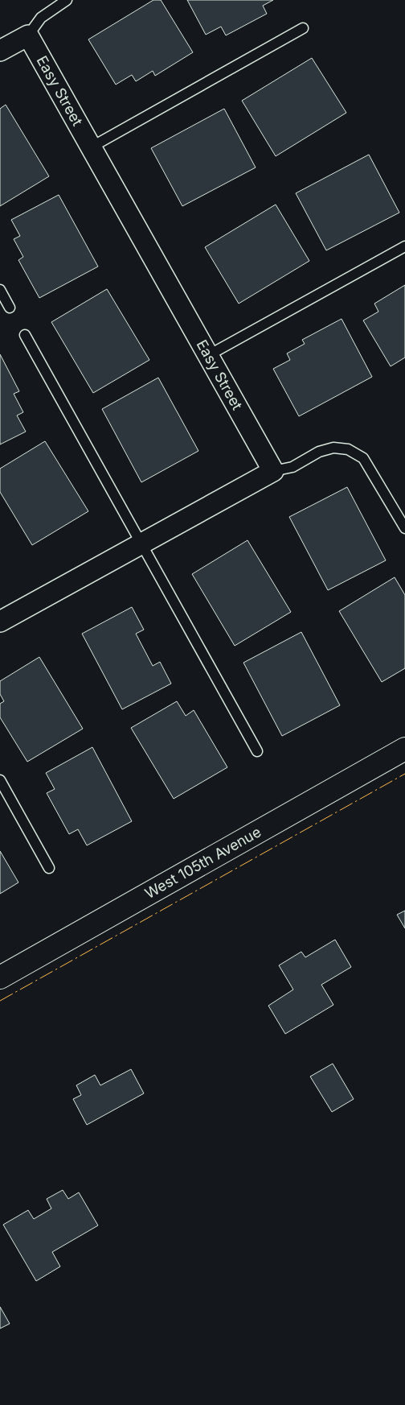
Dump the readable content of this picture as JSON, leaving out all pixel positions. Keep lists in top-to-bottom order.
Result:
{
  "streets": {
    "street": ["Easy Street", "West 105th Avenue"]
  }
}
